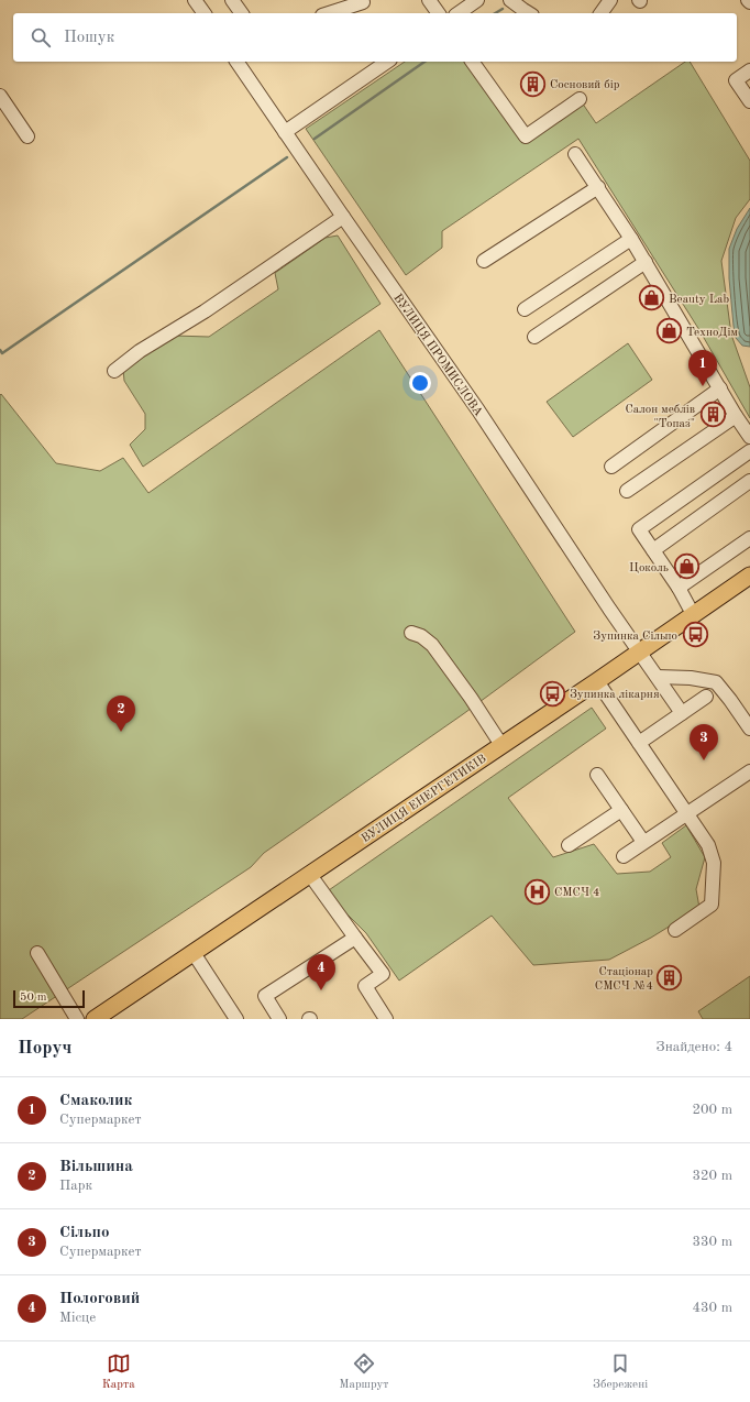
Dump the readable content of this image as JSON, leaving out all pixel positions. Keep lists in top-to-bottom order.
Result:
{
  "streets": {
    "main road": ["ВУЛИЦЯ ЕНЕРГЕТИКІВ"],
    "street": ["ВУЛИЦЯ ПРОМИСЛОВА"]
  },
  "crossings": [
    ["ВУЛИЦЯ ПРОМИСЛОВА", "ВУЛИЦЯ ЕНЕРГЕТИКІВ"]
  ],
  "places": {
    "building": ["Сосновий бір", "Салон меблів \"Топаз\"", "Стаціонар СМСЧ №4"],
    "shop": ["Beauty Lab", "ТехноДім", "Цоколь"],
    "bus stop": ["Зупинка Сільпо", "Зупинка лікарня"],
    "hospital": ["СМСЧ 4"]
  },
  "scale_bar": "50 m",
  "page": {
    "search": "Пошук",
    "pins": [
      "1",
      "2",
      "3",
      "4"
    ],
    "scale": "50 m",
    "heading": ["Поруч", "Знайдено: 4"],
    "list": [
      {
        "mark": "1",
        "name": "Смаколик",
        "note": "Супермаркет",
        "value": "200 m"
      },
      {
        "mark": "2",
        "name": "Вільшина",
        "note": "Парк",
        "value": "320 m"
      },
      {
        "mark": "3",
        "name": "Сільпо",
        "note": "Супермаркет",
        "value": "330 m"
      },
      {
        "mark": "4",
        "name": "Пологовий",
        "note": "Місце",
        "value": "430 m"
      }
    ],
    "nav": ["Карта", "Маршрут", "Збережені"]
  }
}
